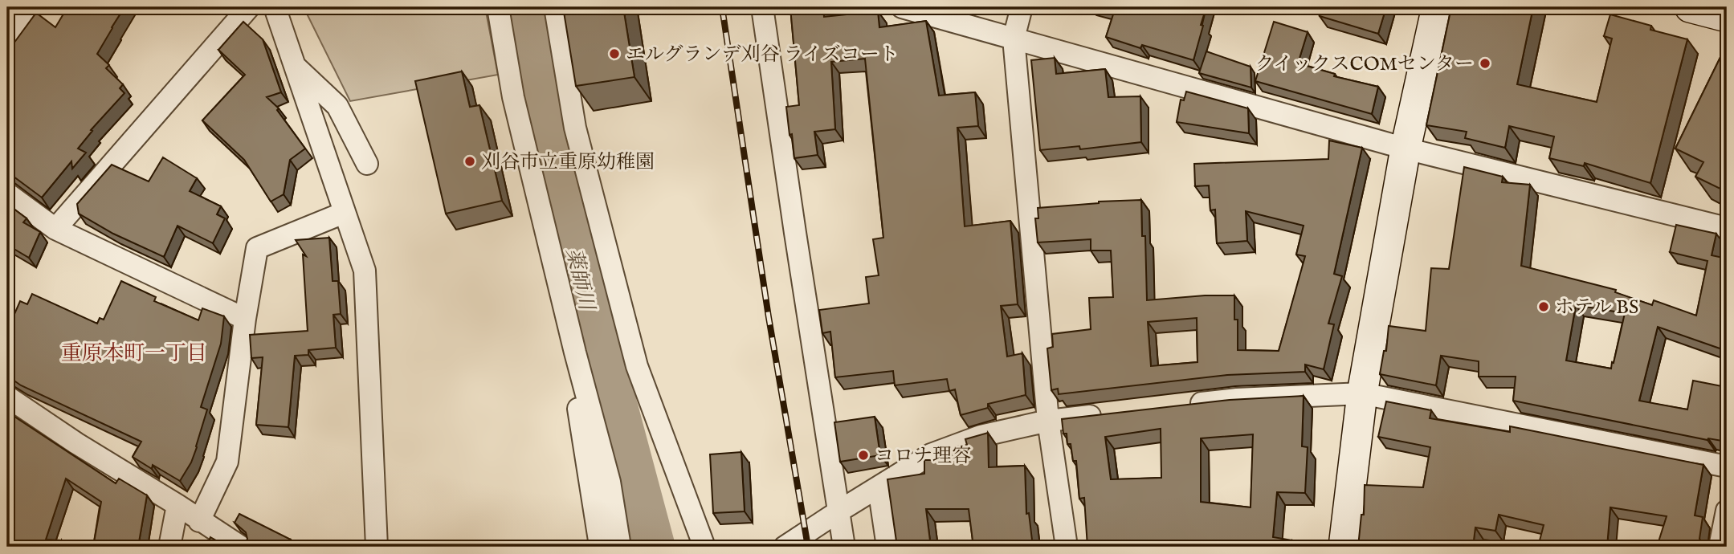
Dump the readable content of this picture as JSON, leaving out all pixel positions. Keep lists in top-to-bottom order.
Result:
{
  "districts": ["重原本町一丁目"],
  "water": ["薬師川"],
  "places": [
    "エルグランデ刈谷 ライズコート",
    "クイックスCOMセンター",
    "刈谷市立重原幼稚園",
    "ホテル BS",
    "コロナ理容"
  ]
}
